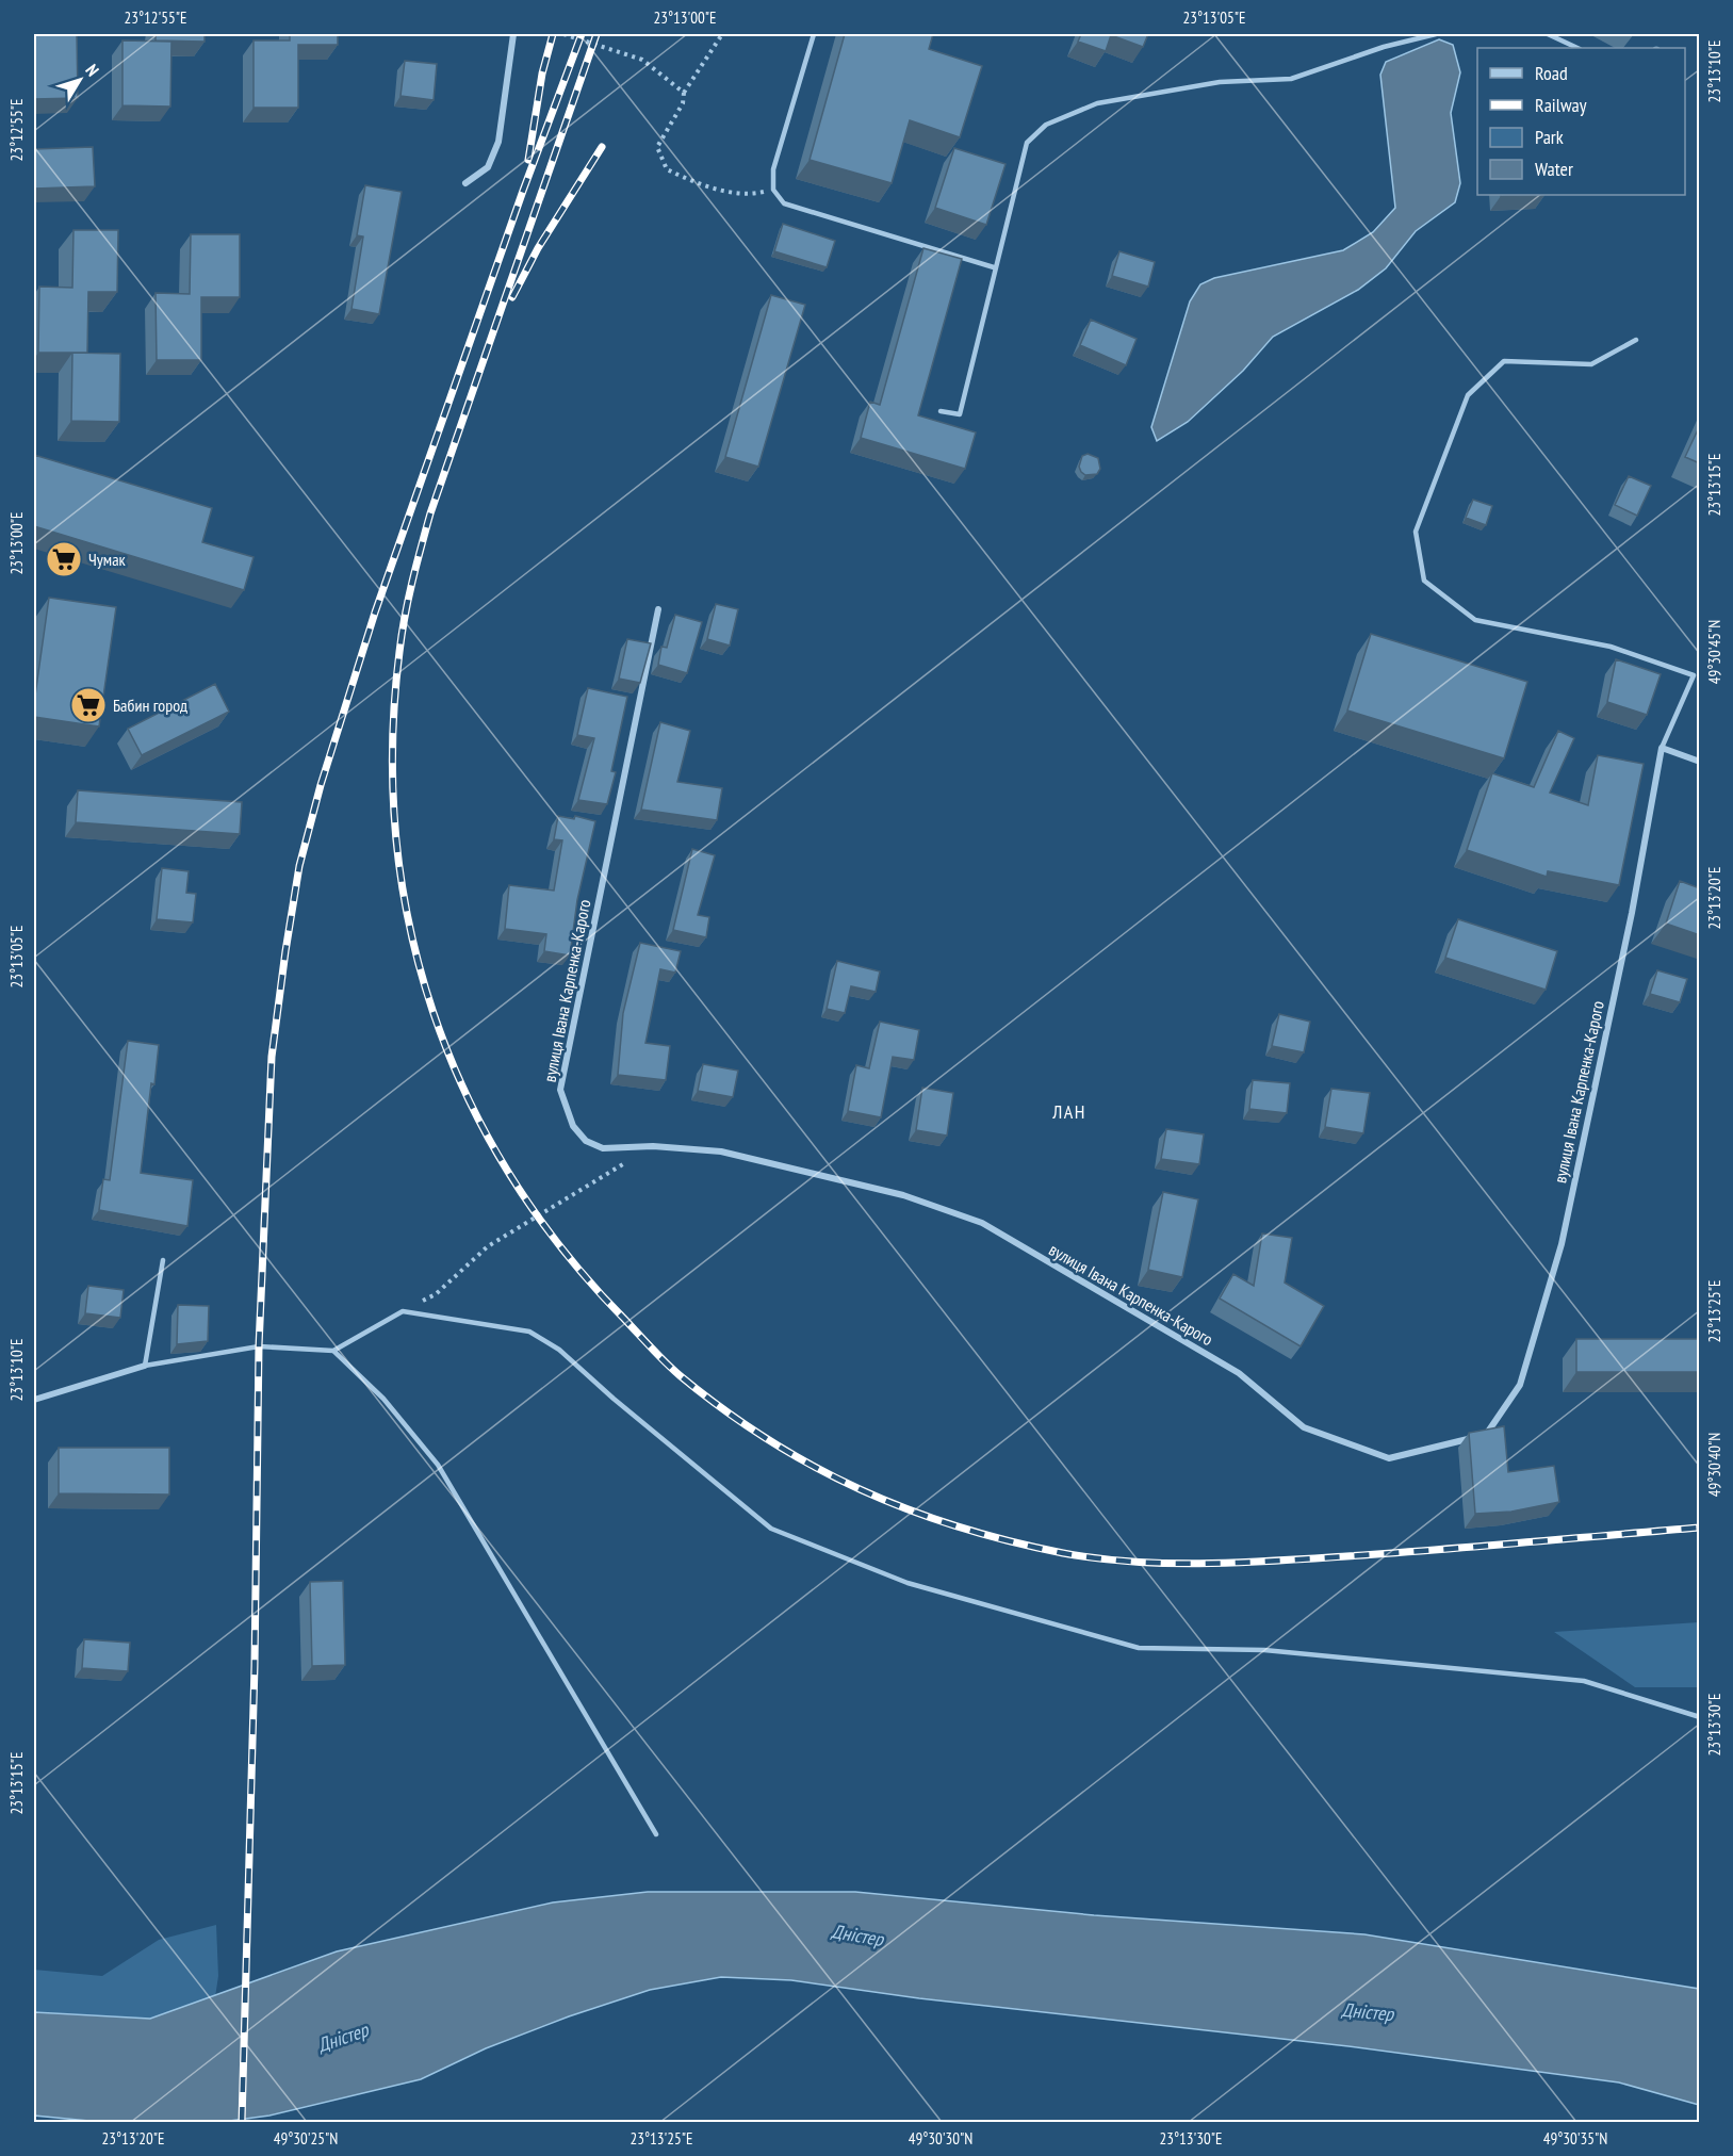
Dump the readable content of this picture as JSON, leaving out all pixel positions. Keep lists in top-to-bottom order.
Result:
{
  "streets": {
    "street": ["вулиця Івана Карпенка-Карого"]
  },
  "districts": ["ЛАН"],
  "water": ["Дністер"],
  "places": {
    "supermarket": ["Чумак", "Бабин город"]
  },
  "legend": [
    "Road",
    "Railway",
    "Park",
    "Water"
  ],
  "north": "top right",
  "coordinates": [
    "23°12'55\"E",
    "23°13'00\"E",
    "23°13'05\"E",
    "23°13'10\"E",
    "23°13'15\"E",
    "49°30'45\"N",
    "23°13'20\"E",
    "23°13'25\"E",
    "49°30'40\"N",
    "23°13'30\"E",
    "49°30'25\"N",
    "49°30'30\"N",
    "49°30'35\"N"
  ]
}
